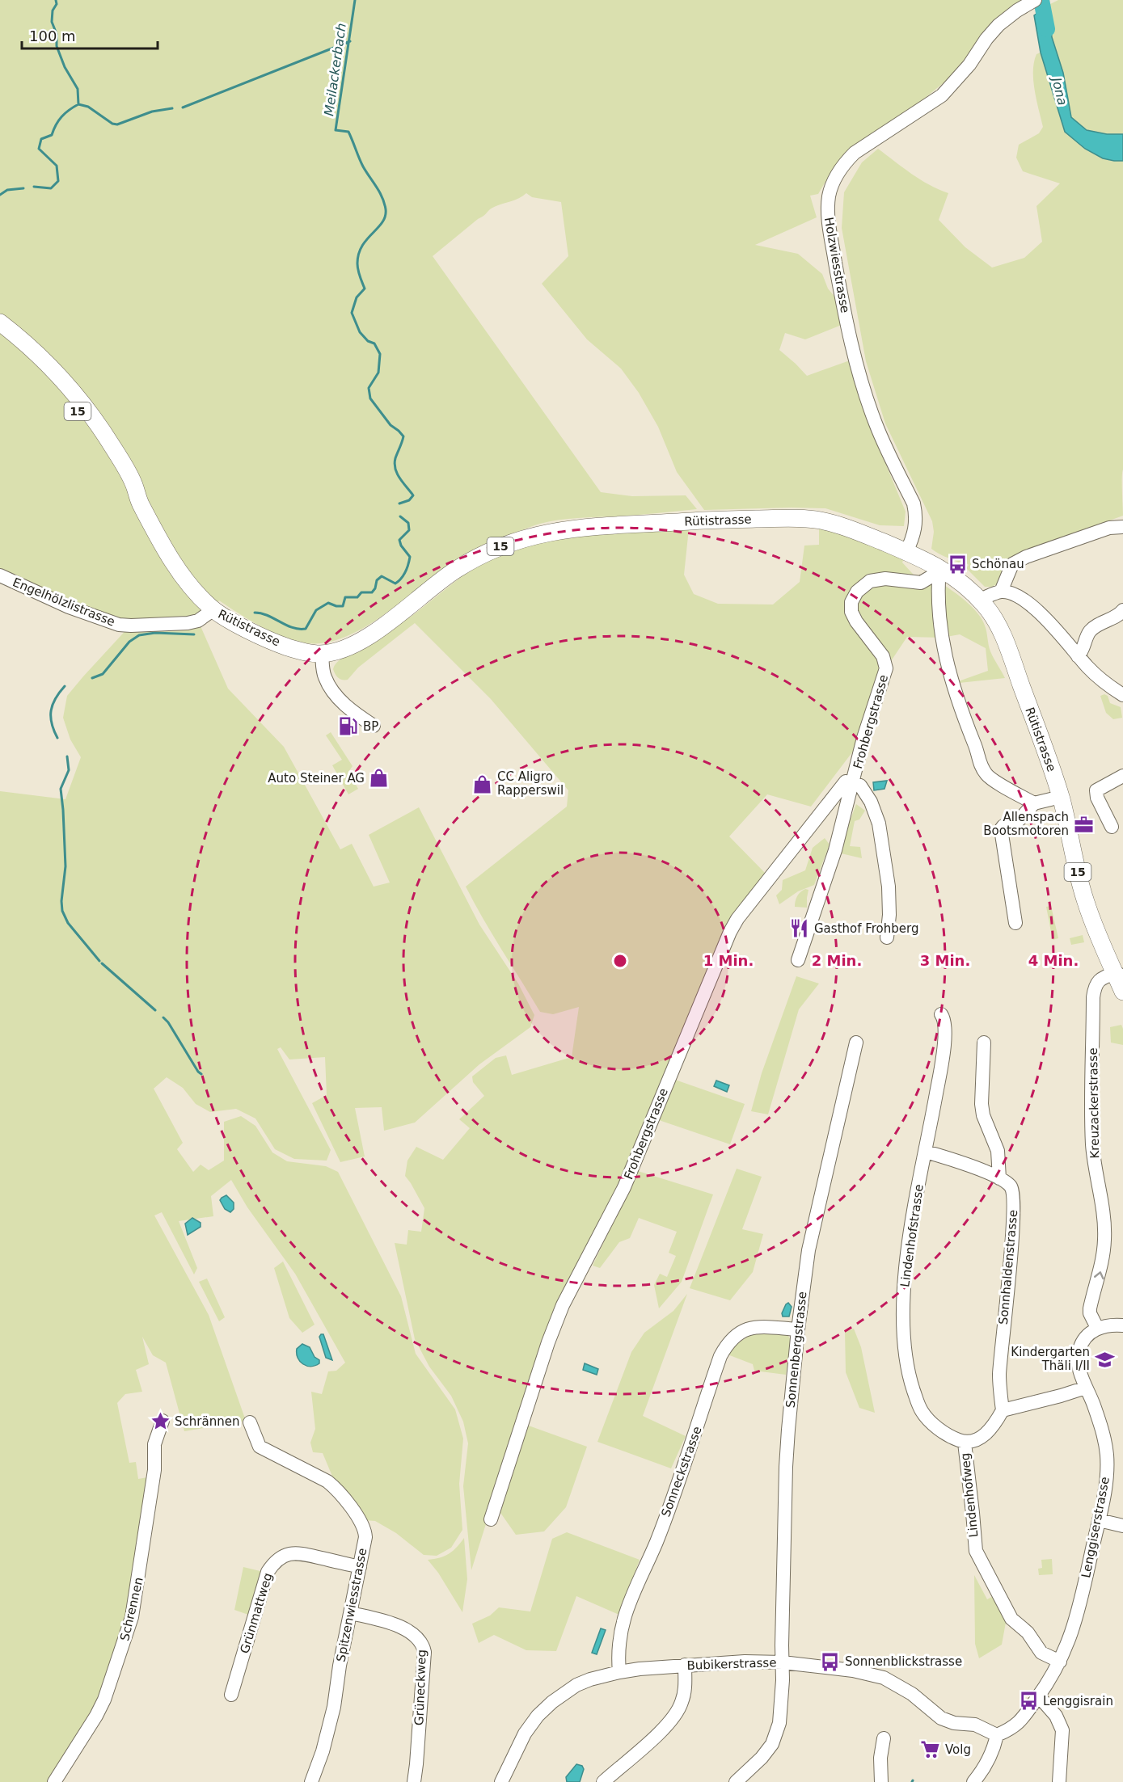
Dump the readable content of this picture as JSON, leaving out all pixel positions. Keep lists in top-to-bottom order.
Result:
{
  "streets": {
    "main road": ["15", "Rütistrasse"],
    "street": [
      "Holzwiesstrasse",
      "Engelhölzlistrasse",
      "Frohbergstrasse",
      "Kreuzackerstrasse",
      "Lindenhofstrasse",
      "Sonnhaldenstrasse",
      "Sonnenbergstrasse",
      "Sonneckstrasse",
      "Lindenhofweg",
      "Lenggiserstrasse",
      "Spitzenwiesstrasse",
      "Schrennen",
      "Grünmattweg",
      "Bubikerstrasse",
      "Grüneckweg"
    ]
  },
  "crossings": [
    ["Holzwiesstrasse", "Rütistrasse"],
    ["Rütistrasse", "Engelhölzlistrasse"],
    ["Rütistrasse", "Frohbergstrasse"],
    ["Rütistrasse", "Kreuzackerstrasse"],
    ["Kreuzackerstrasse", "Lenggiserstrasse"],
    ["Lindenhofstrasse", "Sonnhaldenstrasse"],
    ["Lindenhofstrasse", "Lindenhofweg"],
    ["Sonnenbergstrasse", "Sonneckstrasse"],
    ["Sonnenbergstrasse", "Bubikerstrasse"],
    ["Sonneckstrasse", "Bubikerstrasse"],
    ["Lindenhofweg", "Lenggiserstrasse"],
    ["Lenggiserstrasse", "Bubikerstrasse"],
    ["Spitzenwiesstrasse", "Grünmattweg"],
    ["Spitzenwiesstrasse", "Grüneckweg"]
  ],
  "water": ["Meilackerbach", "Jona"],
  "places": {
    "bus stop": ["Schönau", "Sonnenblickstrasse", "Lenggisrain"],
    "fuel station": ["BP"],
    "shop": ["Auto Steiner AG", "CC Aligro Rapperswil"],
    "office": ["Allenspach Bootsmotoren"],
    "restaurant": ["Gasthof Frohberg"],
    "school or university": ["Kindergarten Thäli I/II"],
    "place": ["Schrännen"],
    "supermarket": ["Volg"]
  },
  "scale_bar": "100 m",
  "rings": [
    "1 Min.",
    "2 Min.",
    "3 Min.",
    "4 Min."
  ]
}
